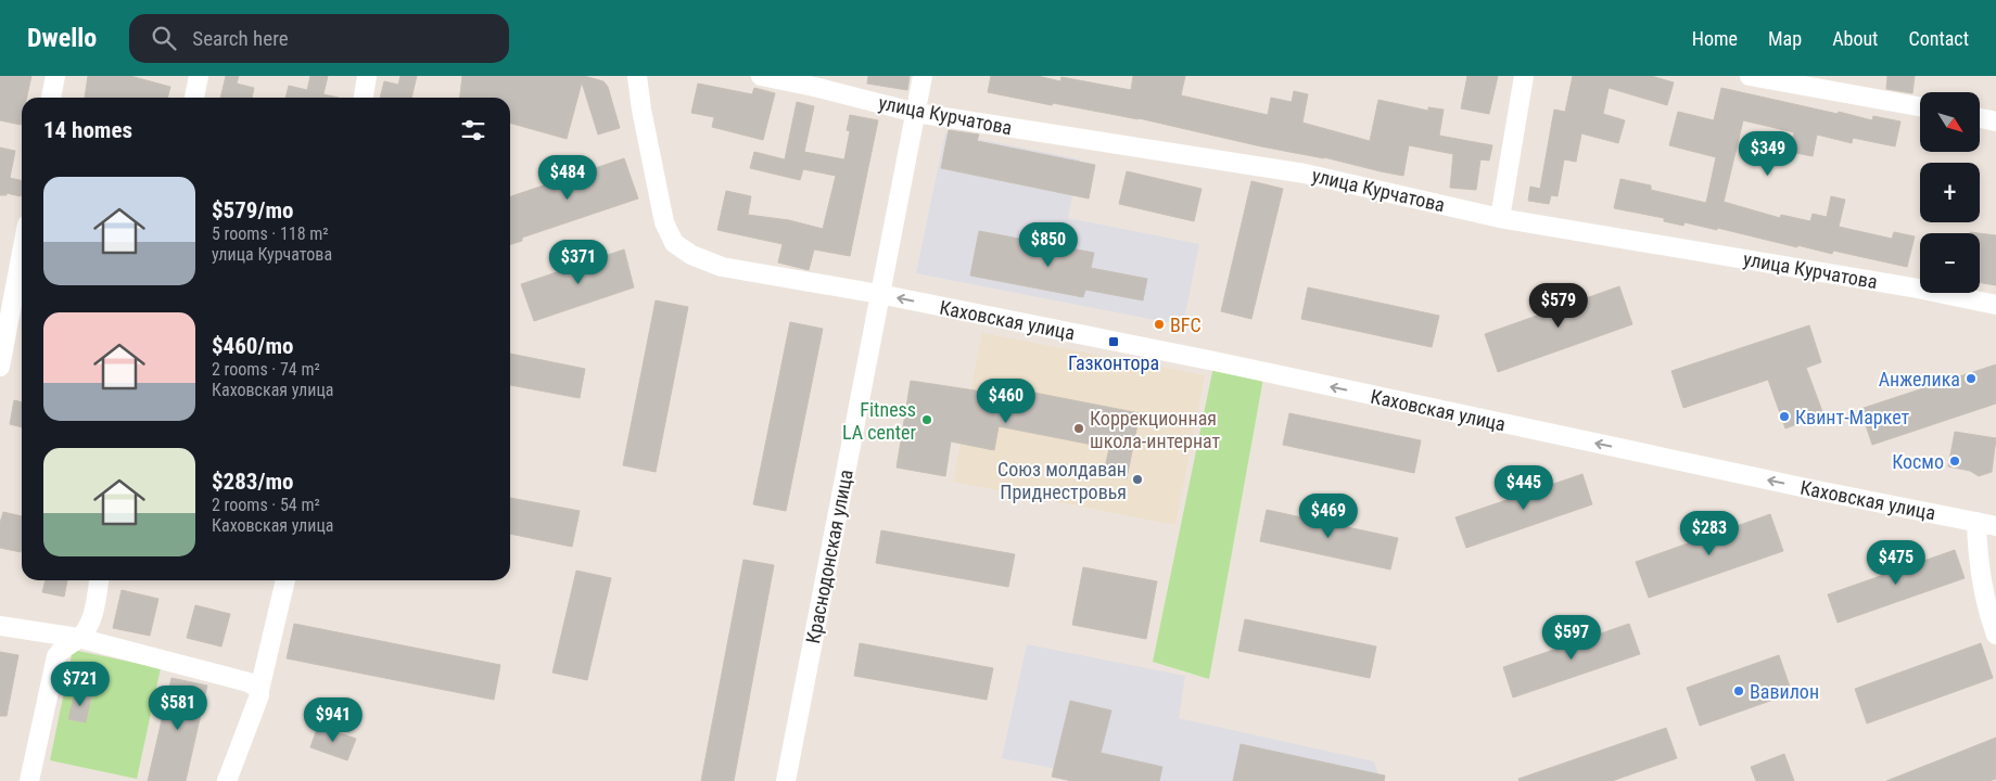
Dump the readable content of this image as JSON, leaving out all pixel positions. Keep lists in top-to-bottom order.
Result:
{
  "streets": {
    "street": ["улица Курчатова", "Каховская улица", "Краснодонская улица"]
  },
  "crossings": [
    ["улица Курчатова", "Краснодонская улица"],
    ["Каховская улица", "Краснодонская улица"]
  ],
  "one_way": ["Каховская улица"],
  "places": {
    "other": [
      "BFC",
      "Анжелика",
      "Квинт-Маркет",
      "Fitness LA center",
      "Коррекционная школа-интернат",
      "Космо",
      "Союз молдаван Приднестровья",
      "Вавилон"
    ],
    "transit": ["Газконтора"]
  },
  "north": "bottom right",
  "page": {
    "header": "Dwello",
    "search": "Search here",
    "nav": [
      "Home",
      "Map",
      "About",
      "Contact"
    ],
    "map_buttons": ["+", "−"],
    "heading": "14 homes",
    "price": [
      "$349",
      "$484",
      "$850",
      "$371",
      "$579",
      "$460",
      "$445",
      "$469",
      "$283",
      "$475",
      "$597",
      "$721",
      "$581",
      "$941"
    ],
    "list": [
      {
        "name": "$579/mo",
        "note": "5 rooms · 118 m² · улица Курчатова"
      },
      {
        "name": "$460/mo",
        "note": "2 rooms · 74 m² · Каховская улица"
      },
      {
        "name": "$283/mo",
        "note": "2 rooms · 54 m² · Каховская улица"
      }
    ]
  }
}
